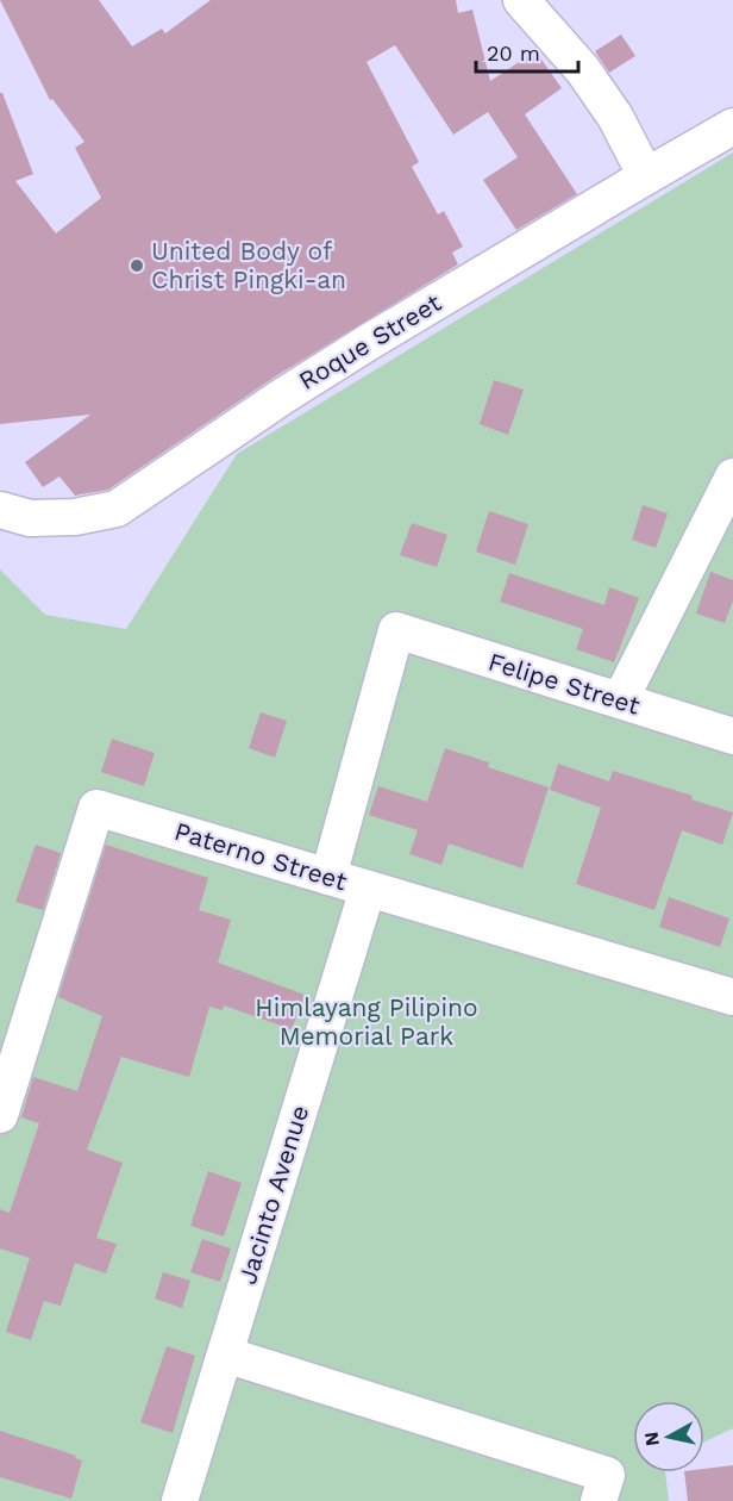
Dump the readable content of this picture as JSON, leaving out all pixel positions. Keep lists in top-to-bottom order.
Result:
{
  "streets": {
    "street": [
      "Roque Street",
      "Felipe Street",
      "Paterno Street",
      "Jacinto Avenue"
    ]
  },
  "crossings": [
    ["Felipe Street", "Paterno Street"],
    ["Paterno Street", "Jacinto Avenue"]
  ],
  "parks": ["Himlayang Pilipino Memorial Park"],
  "places": ["United Body of Christ Pingki-an"],
  "scale_bar": "20 m",
  "north": "left"
}
